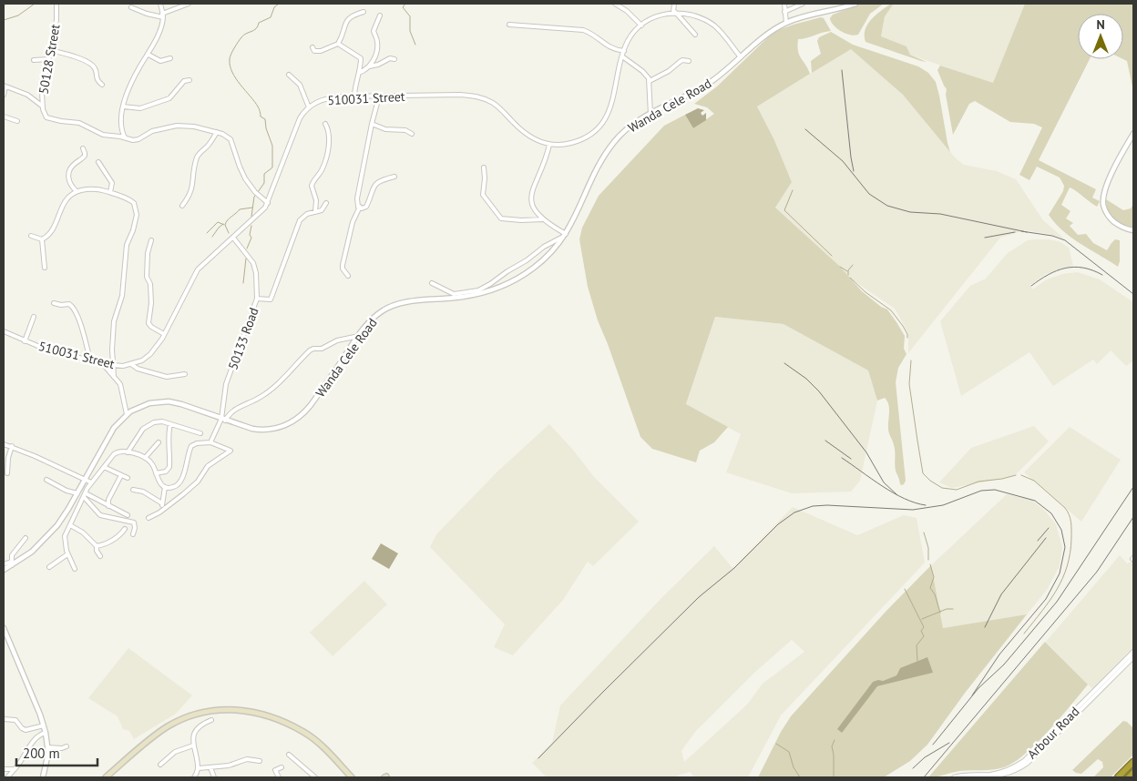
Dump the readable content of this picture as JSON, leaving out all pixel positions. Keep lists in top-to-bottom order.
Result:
{
  "streets": {
    "street": [
      "50128 Street",
      "510031 Street",
      "Wanda Cele Road",
      "50133 Road",
      "Arbour Road"
    ]
  },
  "crossings": [
    ["50128 Street", "510031 Street"],
    ["510031 Street", "Wanda Cele Road"],
    ["510031 Street", "50133 Road"],
    ["Wanda Cele Road", "50133 Road"]
  ],
  "scale_bar": "200 m",
  "north": "top"
}
